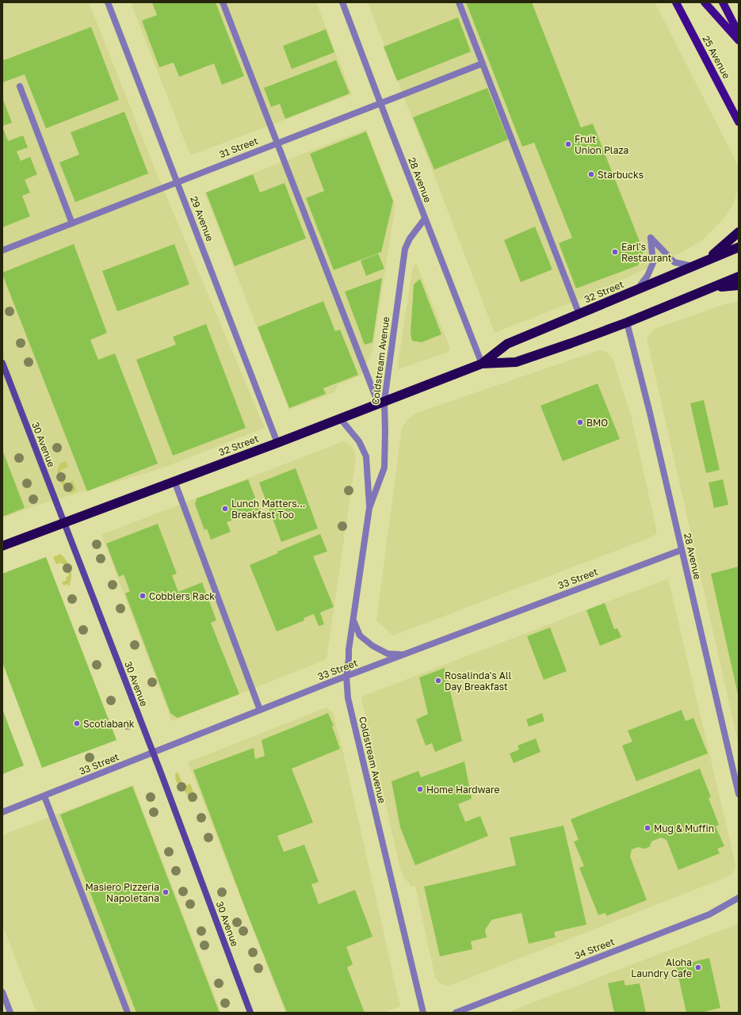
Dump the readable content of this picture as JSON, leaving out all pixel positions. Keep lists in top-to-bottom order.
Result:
{
  "streets": {
    "highway": ["32 Street"],
    "main road": ["25 Avenue"],
    "street": [
      "31 Street",
      "28 Avenue",
      "29 Avenue",
      "Coldstream Avenue",
      "30 Avenue",
      "33 Street",
      "34 Street"
    ]
  },
  "crossings": [
    ["31 Street", "28 Avenue"],
    ["31 Street", "29 Avenue"],
    ["28 Avenue", "32 Street"],
    ["28 Avenue", "Coldstream Avenue"],
    ["28 Avenue", "33 Street"],
    ["29 Avenue", "32 Street"],
    ["32 Street", "Coldstream Avenue"],
    ["32 Street", "30 Avenue"],
    ["Coldstream Avenue", "33 Street"],
    ["30 Avenue", "33 Street"]
  ],
  "places": [
    "Fruit Union Plaza",
    "Starbucks",
    "Earl's Restaurant",
    "BMO",
    "Lunch Matters... Breakfast Too",
    "Cobblers Rack",
    "Rosalinda's All Day Breakfast",
    "Scotiabank",
    "Home Hardware",
    "Mug & Muffin",
    "Masiero Pizzeria Napoletana",
    "Aloha Laundry Cafe"
  ]
}
